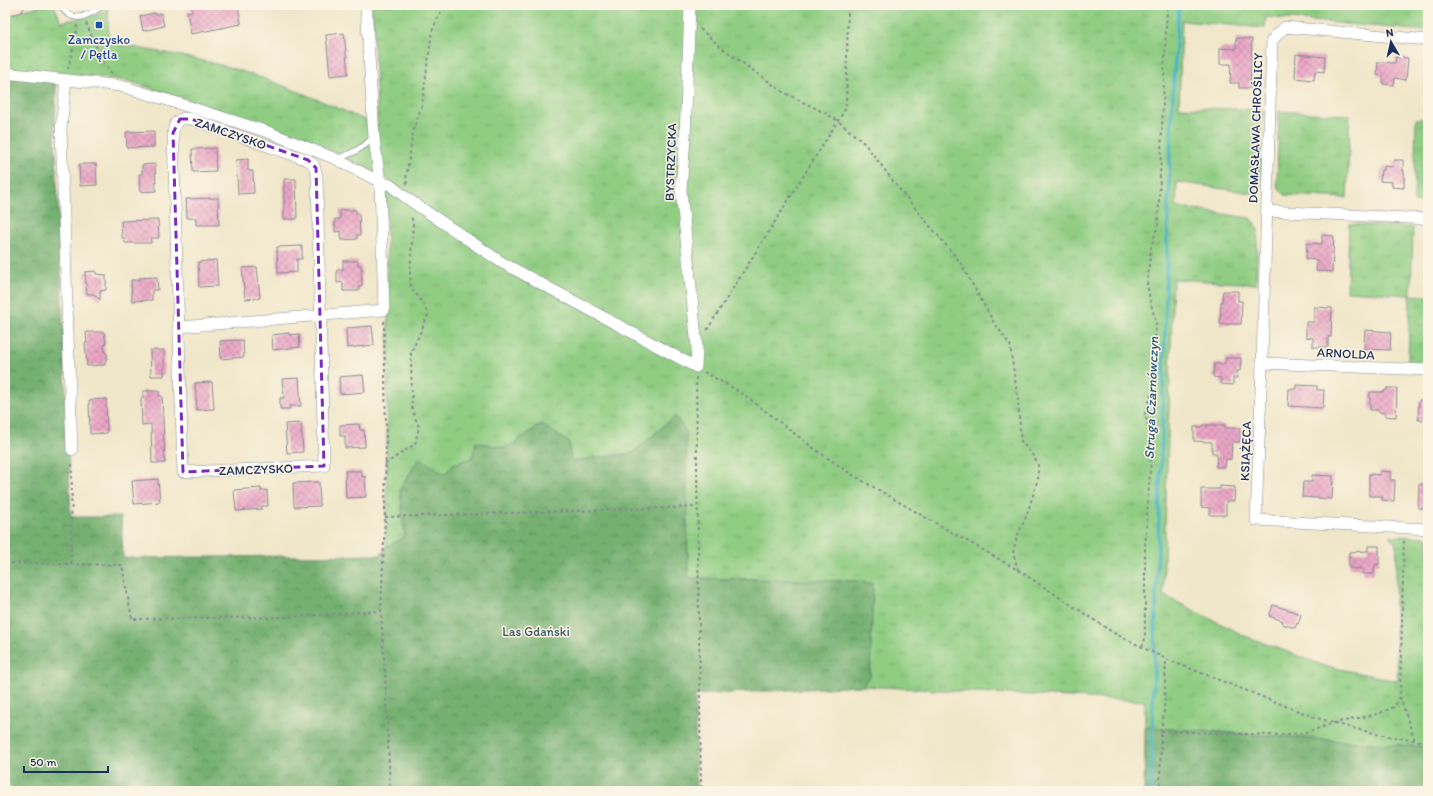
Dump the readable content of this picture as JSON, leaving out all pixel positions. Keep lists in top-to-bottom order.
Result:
{
  "streets": {
    "street": [
      "DOMASŁAWA CHROŚLICY",
      "ZAMCZYSKO",
      "BYSTRZYCKA",
      "ARNOLDA",
      "KSIĄŻĘCA"
    ]
  },
  "crossings": [
    ["DOMASŁAWA CHROŚLICY", "KSIĄŻĘCA"],
    ["ARNOLDA", "KSIĄŻĘCA"]
  ],
  "water": ["Struga Czarnówczyn"],
  "parks": ["Las Gdański"],
  "places": {
    "transit": ["Zamczysko / Pętla"]
  },
  "scale_bar": "50 m",
  "north": "top"
}
